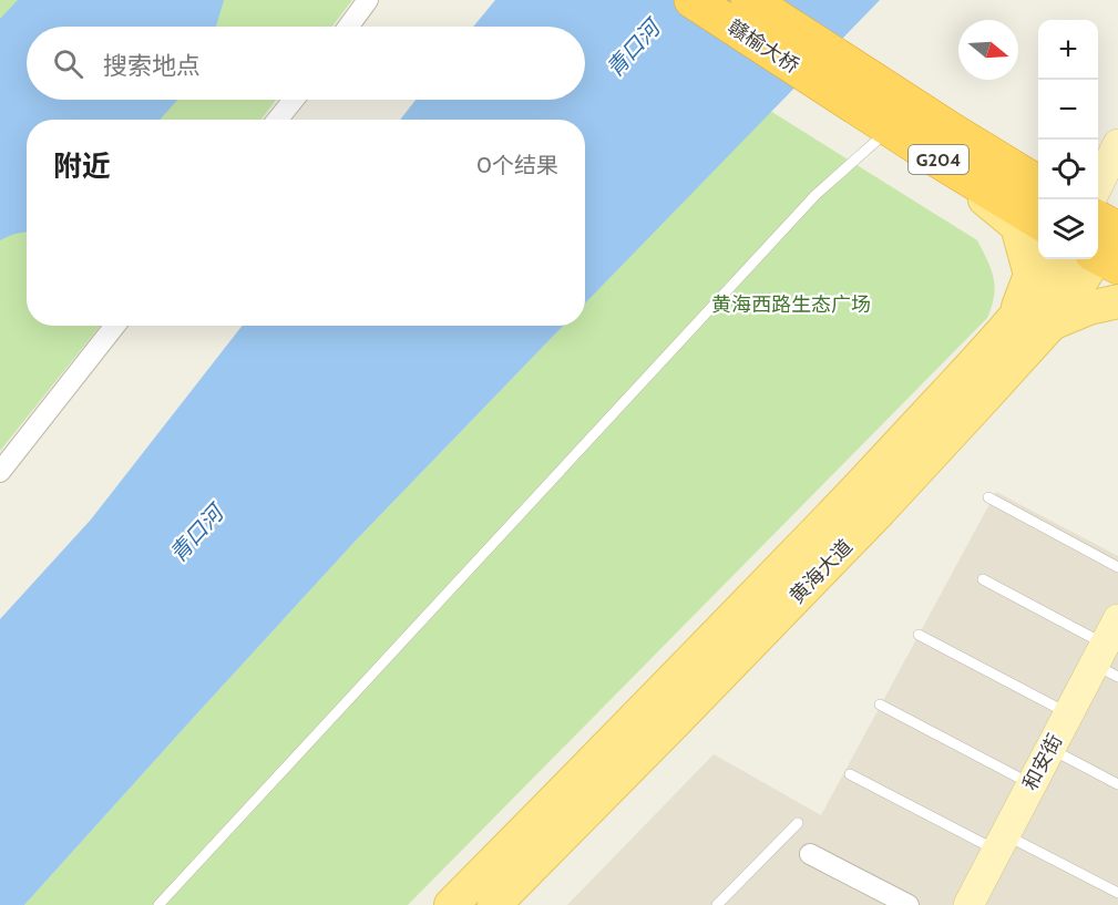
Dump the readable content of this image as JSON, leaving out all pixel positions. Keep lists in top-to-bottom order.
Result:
{
  "streets": {
    "highway": ["赣榆大桥", "G204"],
    "main road": ["黄海大道"],
    "street": ["和安街"]
  },
  "crossings": [
    ["赣榆大桥", "G204"]
  ],
  "water": ["青口河"],
  "parks": ["黄海西路生态广场"],
  "north": "right",
  "page": {
    "map_buttons": ["+", "−"],
    "search": "搜索地点",
    "heading": ["附近", "0个结果"]
  }
}
